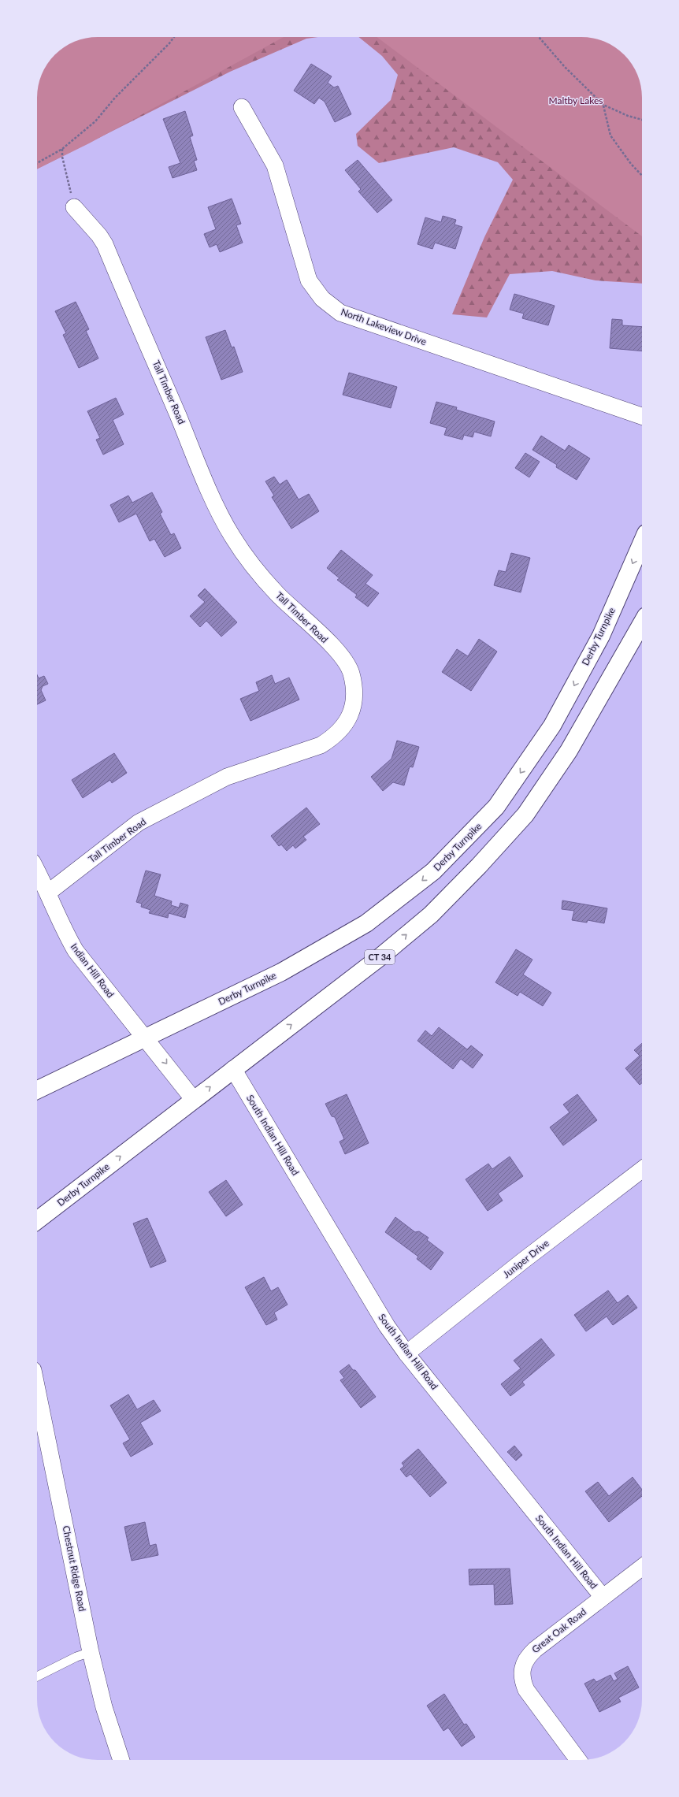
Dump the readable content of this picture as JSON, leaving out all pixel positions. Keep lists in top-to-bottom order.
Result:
{
  "streets": {
    "highway": ["Derby Turnpike", "CT 34"],
    "street": [
      "North Lakeview Drive",
      "Tall Timber Road",
      "Indian Hill Road",
      "South Indian Hill Road",
      "Juniper Drive",
      "Chestnut Ridge Road",
      "Great Oak Road"
    ]
  },
  "crossings": [
    ["Tall Timber Road", "Indian Hill Road"],
    ["Derby Turnpike", "Indian Hill Road"],
    ["Derby Turnpike", "South Indian Hill Road"],
    ["South Indian Hill Road", "Juniper Drive"],
    ["South Indian Hill Road", "Great Oak Road"]
  ],
  "parks": ["Maltby Lakes"]
}
